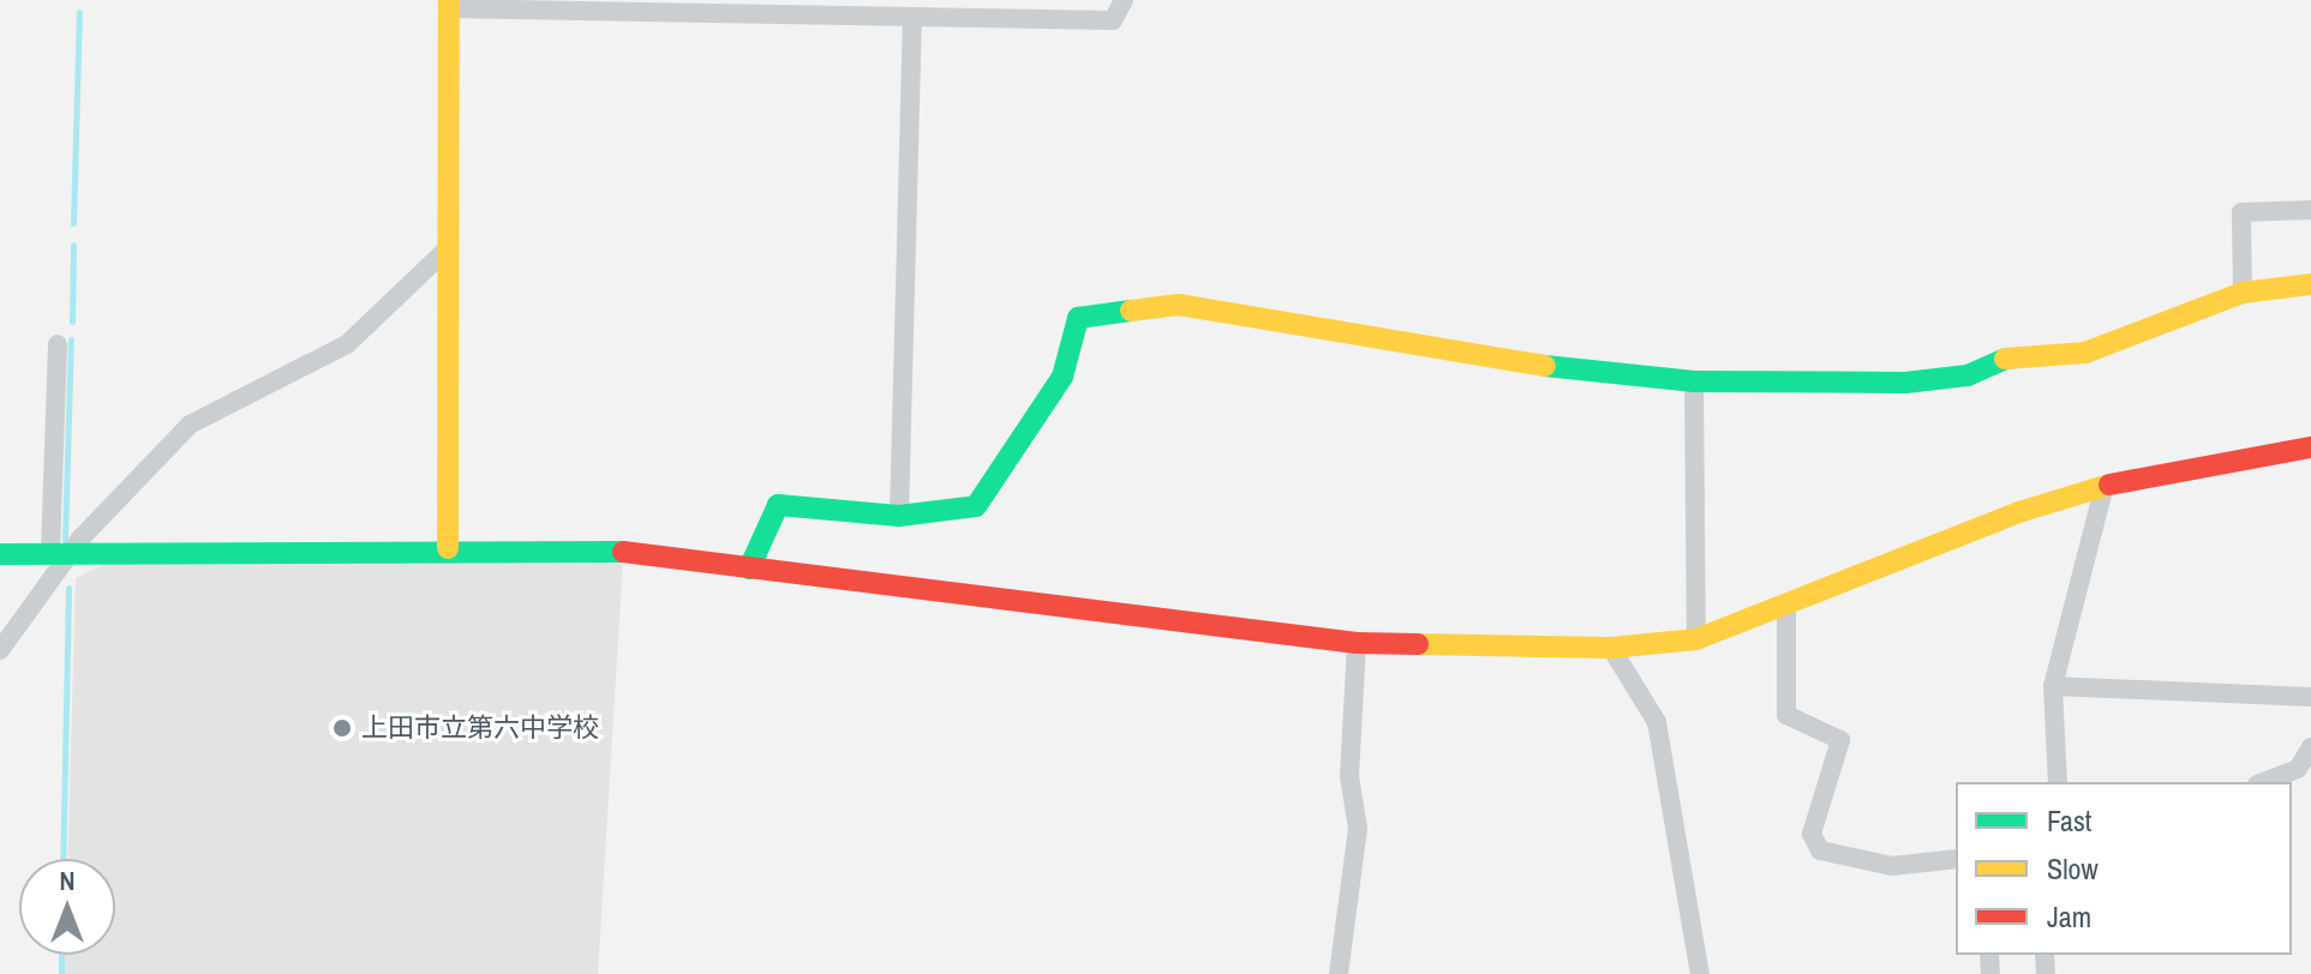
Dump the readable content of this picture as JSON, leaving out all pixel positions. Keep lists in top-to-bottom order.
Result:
{
  "places": ["上田市立第六中学校"],
  "legend": ["Fast", "Slow", "Jam"],
  "north": "top"
}
